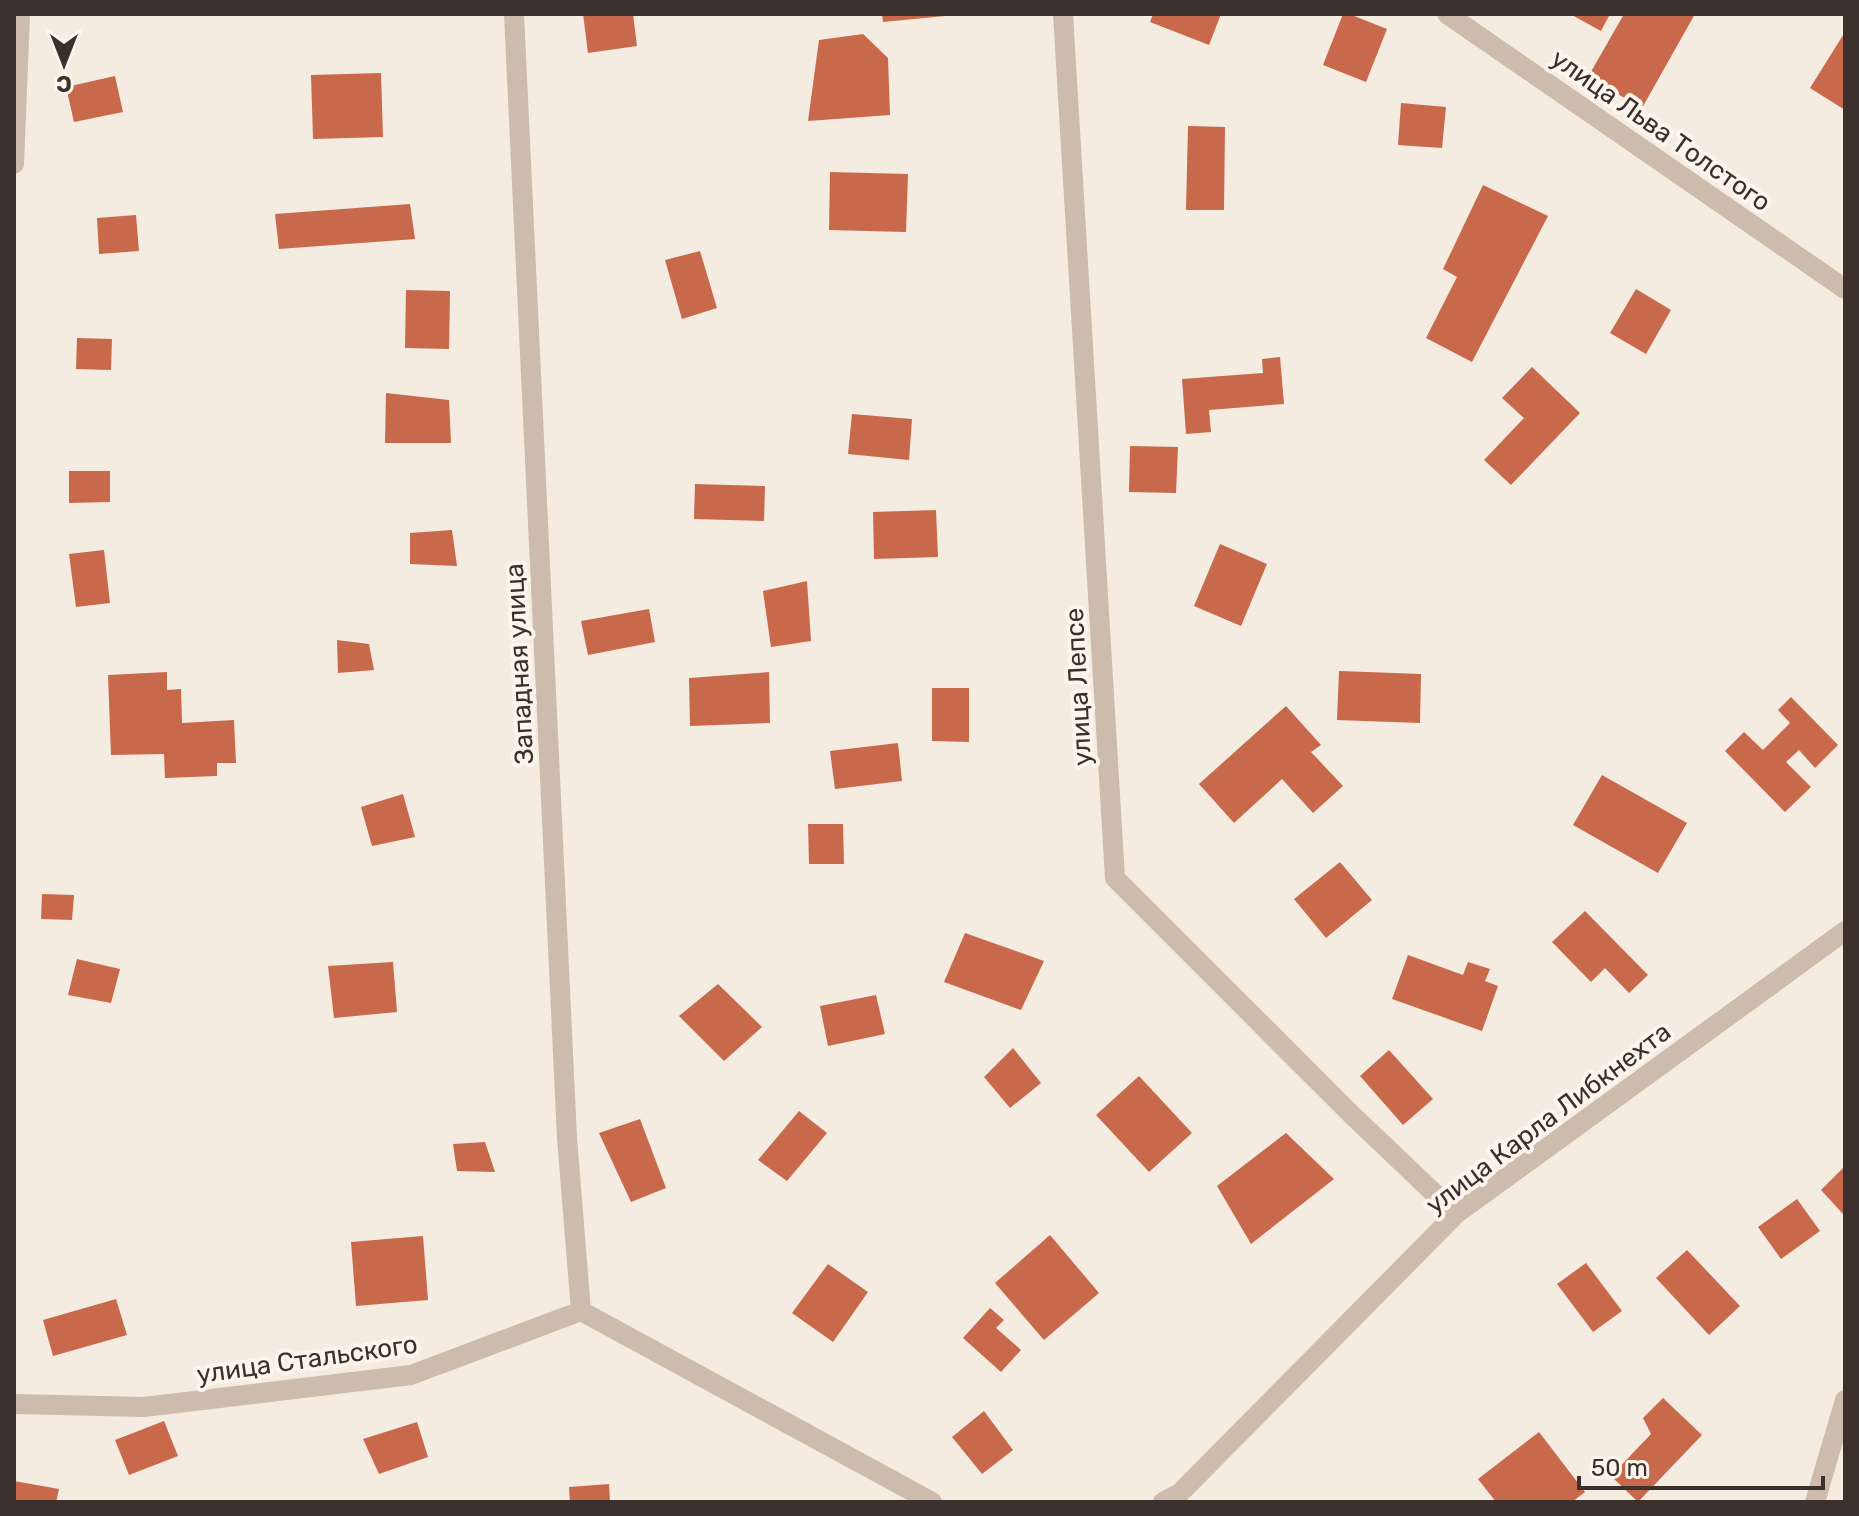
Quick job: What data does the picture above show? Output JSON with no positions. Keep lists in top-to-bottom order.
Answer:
{
  "streets": {
    "street": [
      "улица Льва Толстого",
      "Западная улица",
      "улица Лепсе",
      "улица Карла Либкнехта",
      "улица Стальского"
    ]
  },
  "crossings": [
    ["Западная улица", "улица Стальского"],
    ["улица Лепсе", "улица Карла Либкнехта"]
  ],
  "scale_bar": "50 m",
  "north": "bottom"
}
